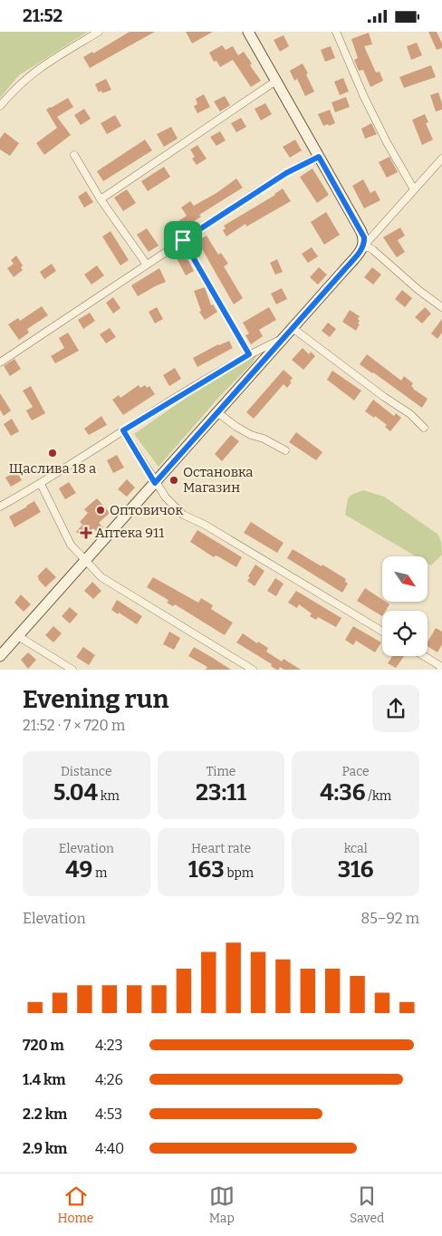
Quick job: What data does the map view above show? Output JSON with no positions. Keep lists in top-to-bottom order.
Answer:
{
  "places": {
    "other": ["Щаслива 18 а", "Остановка Магазин", "Оптовичок"],
    "health": ["Аптека 911"]
  },
  "north": "bottom right",
  "page": {
    "status": "21:52",
    "heading": ["Evening run", "21:52 · 7 × 720 m"],
    "stats": [
      ["Distance", "5.04 km"],
      ["Time", "23:11"],
      ["Pace", "4:36 /km"],
      ["Elevation", "49 m"],
      ["Heart rate", "163 bpm"],
      ["kcal", "316"]
    ],
    "chart": ["Elevation", "85–92 m"],
    "list": [
      {
        "name": "720 m",
        "note": "4:23"
      },
      {
        "name": "1.4 km",
        "note": "4:26"
      },
      {
        "name": "2.2 km",
        "note": "4:53"
      },
      {
        "name": "2.9 km",
        "note": "4:40"
      }
    ],
    "tabs": ["Home", "Map", "Saved"]
  }
}
